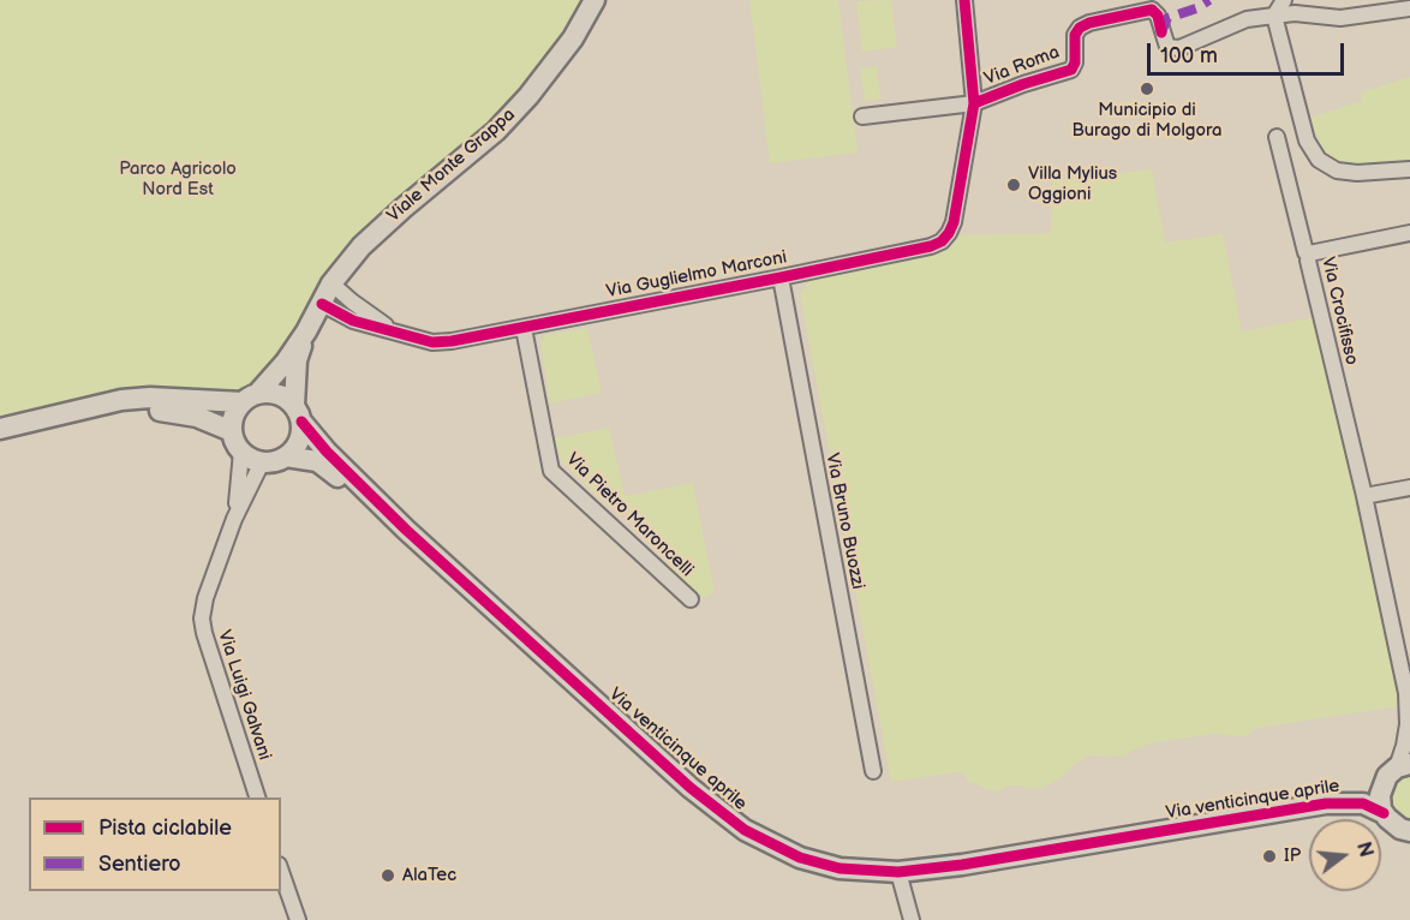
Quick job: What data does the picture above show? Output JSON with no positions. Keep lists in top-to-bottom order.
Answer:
{
  "streets": {
    "street": [
      "Via Roma",
      "Viale Monte Grappa",
      "Via Guglielmo Marconi",
      "Via Crocifisso",
      "Via Pietro Maroncelli",
      "Via Bruno Buozzi",
      "Via Luigi Galvani",
      "Via venticinque aprile"
    ]
  },
  "crossings": [
    ["Via Roma", "Via Guglielmo Marconi"],
    ["Viale Monte Grappa", "Via Guglielmo Marconi"],
    ["Viale Monte Grappa", "Via Luigi Galvani"],
    ["Viale Monte Grappa", "Via venticinque aprile"],
    ["Via Guglielmo Marconi", "Via Pietro Maroncelli"],
    ["Via Guglielmo Marconi", "Via Bruno Buozzi"],
    ["Via Crocifisso", "Via venticinque aprile"],
    ["Via Luigi Galvani", "Via venticinque aprile"]
  ],
  "parks": ["Parco Agricolo Nord Est"],
  "places": [
    "Municipio di Burago di Molgora",
    "Villa Mylius Oggioni",
    "IP",
    "AlaTec"
  ],
  "legend": ["Pista ciclabile", "Sentiero"],
  "scale_bar": "100 m",
  "north": "right"
}
